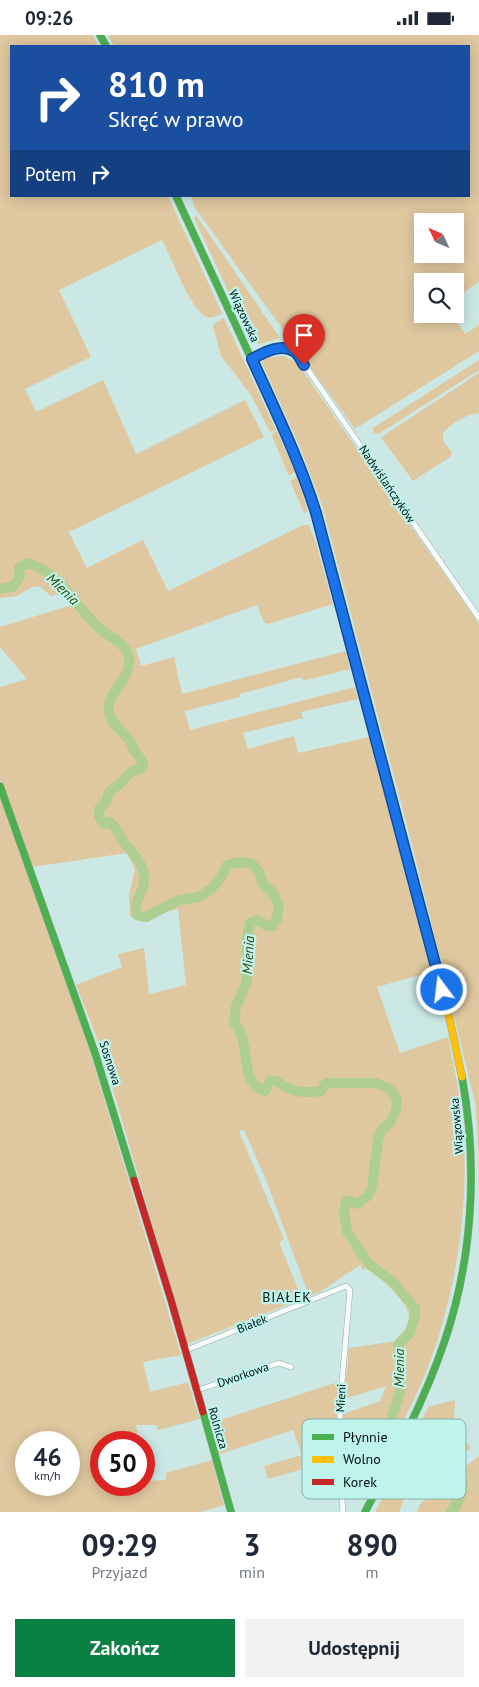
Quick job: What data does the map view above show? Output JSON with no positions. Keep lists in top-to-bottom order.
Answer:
{
  "streets": {
    "main road": ["Wiązowska", "Sosnowa", "Rolnicza"],
    "street": [
      "Nadwiślańczyków",
      "Białek",
      "Dworkowa",
      "Mieni"
    ]
  },
  "crossings": [
    ["Wiązowska", "Nadwiślańczyków"],
    ["Sosnowa", "Białek"],
    ["Sosnowa", "Rolnicza"],
    ["Białek", "Mieni"],
    ["Białek", "Rolnicza"],
    ["Dworkowa", "Rolnicza"]
  ],
  "districts": ["BIAŁEK"],
  "water": ["Mienia"],
  "legend": ["Płynnie", "Wolno", "Korek"],
  "north": "top left",
  "page": {
    "status": "09:26",
    "turn": ["810 m", "Skręć w prawo"],
    "then": "Potem",
    "speed": "46 km/h",
    "limit": "50",
    "eta": [
      "09:29",
      "Przyjazd",
      "3",
      "min",
      "890",
      "m"
    ],
    "buttons": ["Zakończ", "Udostępnij"]
  }
}
